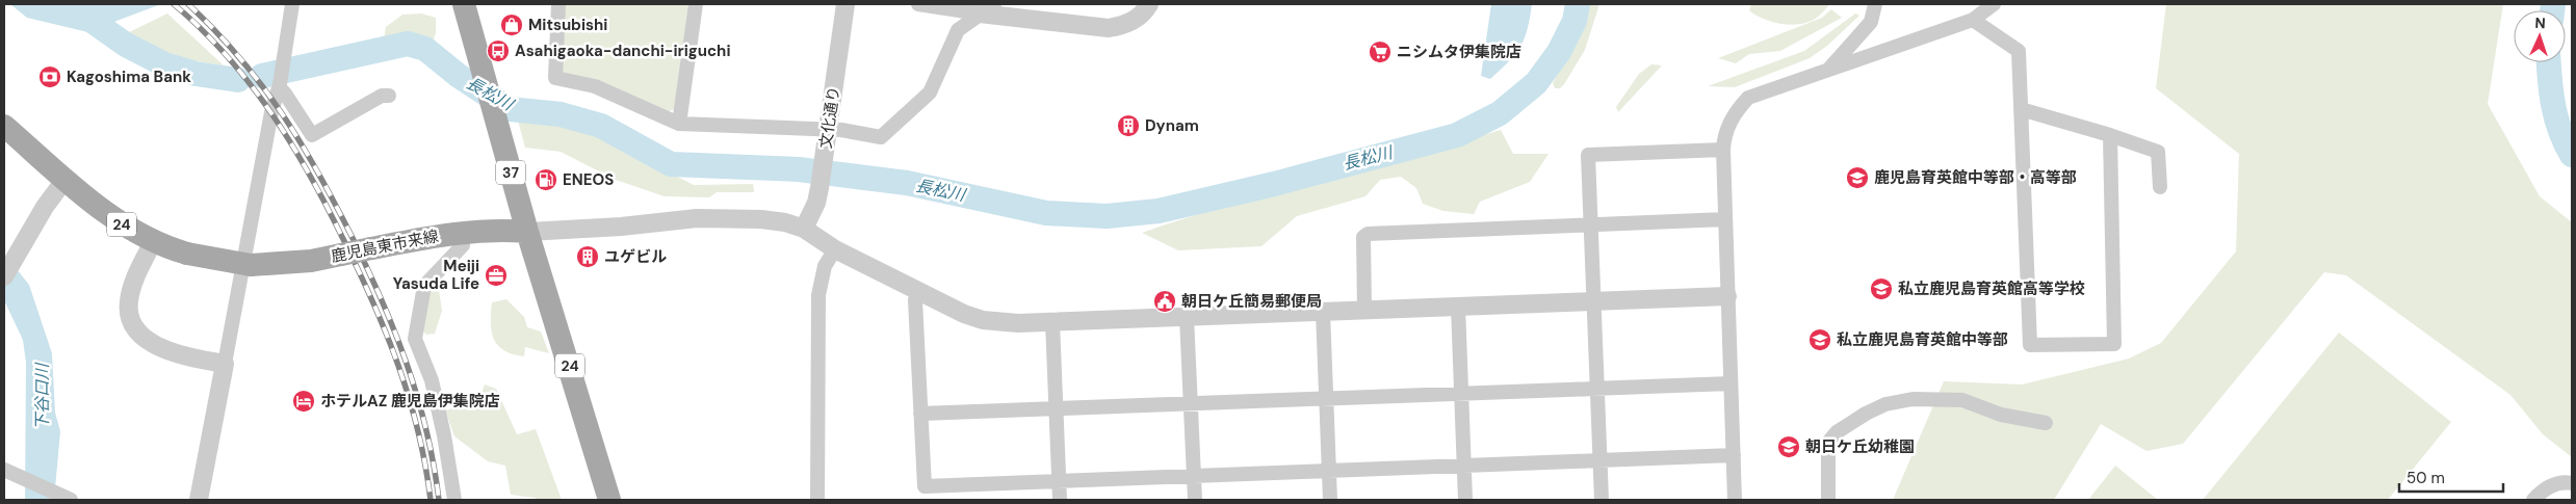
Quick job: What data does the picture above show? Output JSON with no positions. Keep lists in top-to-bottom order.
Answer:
{
  "streets": {
    "main road": ["37", "24", "鹿児島東市来線"],
    "street": ["文化通り"]
  },
  "crossings": [
    ["37", "24"],
    ["37", "鹿児島東市来線"],
    ["24", "鹿児島東市来線"]
  ],
  "water": ["長松川", "下谷口川"],
  "places": {
    "shop": ["Mitsubishi"],
    "bus stop": ["Asahigaoka-danchi-iriguchi"],
    "supermarket": ["ニシムタ伊集院店"],
    "bank": ["Kagoshima Bank"],
    "building": ["Dynam", "ユゲビル"],
    "school or university": [
      "鹿児島育英館中等部・高等部",
      "私立鹿児島育英館高等学校",
      "私立鹿児島育英館中等部",
      "朝日ケ丘幼稚園"
    ],
    "fuel station": ["ENEOS"],
    "office": ["Meiji Yasuda Life"],
    "public building": ["朝日ケ丘簡易郵便局"],
    "hotel": ["ホテルAZ 鹿児島伊集院店"]
  },
  "scale_bar": "50 m",
  "north": "top"
}
